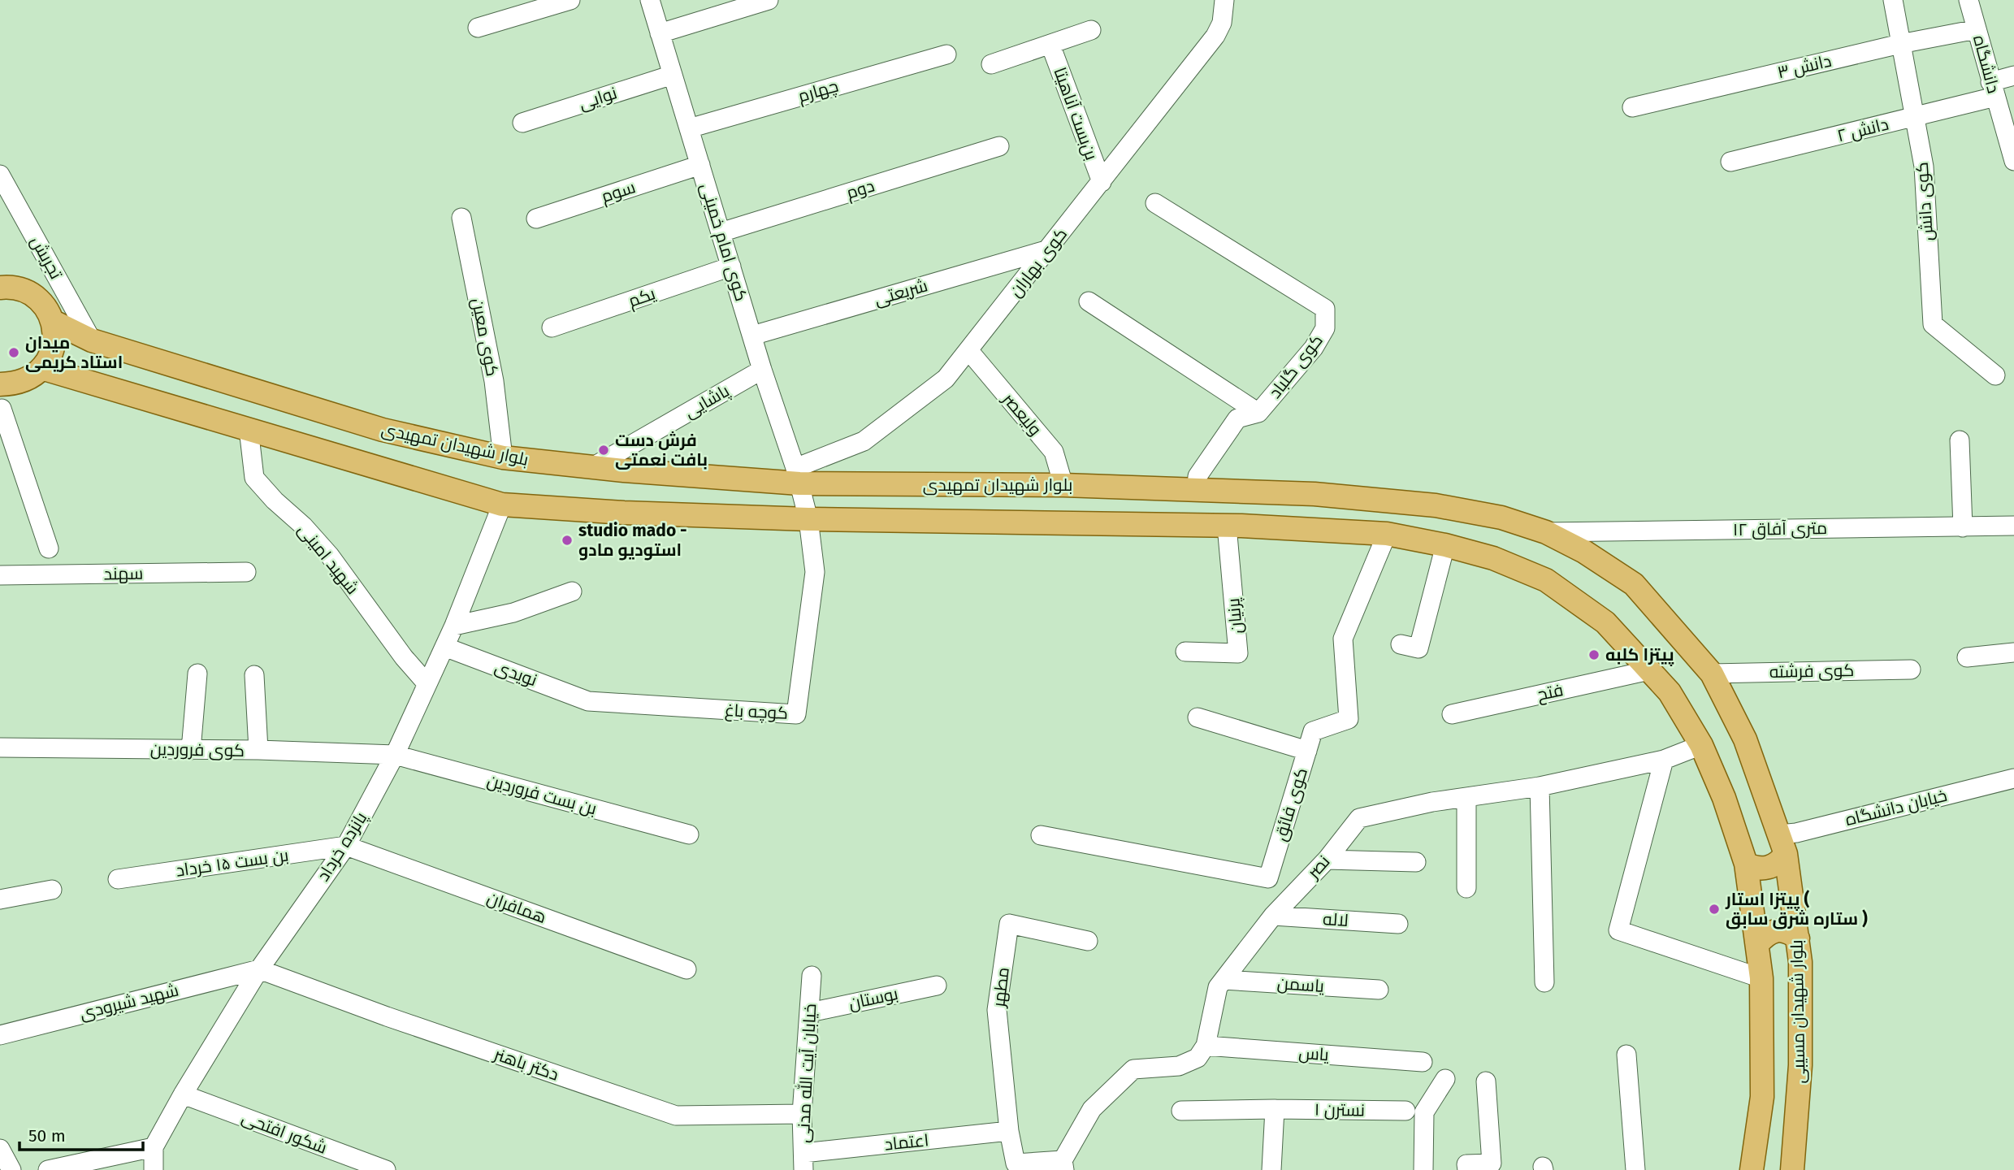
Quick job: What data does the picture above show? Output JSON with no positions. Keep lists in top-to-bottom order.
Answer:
{
  "streets": {
    "main road": ["بلوار شهیدان تمهیدی", "بلوار شهیدان مسیبی"],
    "street": [
      "دانشگاه",
      "دانش ۳",
      "چهارم",
      "نوایی",
      "بن‌بست آناهیتا",
      "دانش ۲",
      "دوم",
      "سوم",
      "کوی دانش",
      "کوی امام خمینی",
      "تجریش",
      "کوی بهاران",
      "شریعتی",
      "یکم",
      "کوی معین",
      "کوی گلباد",
      "پاشایی",
      "ولیعصر",
      "۱۲ متری آفاق",
      "شهید امینی",
      "سهند",
      "پرنیان",
      "کوی فرشته",
      "نویدی",
      "فتح",
      "کوچه باغ",
      "کوی فروردین",
      "بن بست فروردین",
      "کوی فائق",
      "خیابان دانشگاه",
      "پانزده خرداد",
      "بن بست ۱۵ خرداد",
      "نصر",
      "همافران",
      "لاله",
      "یاسمن",
      "مطهر",
      "بوستان",
      "شهید شیرودی",
      "یاس",
      "دکتر باهنر",
      "خیابان آیت الله مدنی",
      "نسترن ۱",
      "شکور افتحی",
      "اعتماد"
    ]
  },
  "crossings": [
    ["دانشگاه", "دانش ۳"],
    ["دانشگاه", "دانش ۲"],
    ["دانش ۳", "کوی دانش"],
    ["چهارم", "کوی امام خمینی"],
    ["نوایی", "کوی امام خمینی"],
    ["بن‌بست آناهیتا", "کوی بهاران"],
    ["دانش ۲", "کوی دانش"],
    ["دوم", "کوی امام خمینی"],
    ["سوم", "کوی امام خمینی"],
    ["کوی امام خمینی", "کوی بهاران"],
    ["کوی امام خمینی", "شریعتی"],
    ["کوی امام خمینی", "یکم"],
    ["کوی امام خمینی", "پاشایی"],
    ["کوی امام خمینی", "بلوار شهیدان تمهیدی"],
    ["کوی امام خمینی", "کوچه باغ"],
    ["تجریش", "بلوار شهیدان تمهیدی"],
    ["کوی بهاران", "شریعتی"],
    ["کوی بهاران", "ولیعصر"],
    ["کوی بهاران", "بلوار شهیدان تمهیدی"],
    ["کوی معین", "بلوار شهیدان تمهیدی"],
    ["کوی گلباد", "بلوار شهیدان تمهیدی"],
    ["پاشایی", "بلوار شهیدان تمهیدی"],
    ["ولیعصر", "بلوار شهیدان تمهیدی"],
    ["بلوار شهیدان تمهیدی", "۱۲ متری آفاق"],
    ["بلوار شهیدان تمهیدی", "کوی فرشته"],
    ["بلوار شهیدان تمهیدی", "خیابان دانشگاه"],
    ["بلوار شهیدان تمهیدی", "بلوار شهیدان مسیبی"],
    ["شهید امینی", "پانزده خرداد"],
    ["نویدی", "کوچه باغ"],
    ["نویدی", "پانزده خرداد"],
    ["کوی فروردین", "بن بست فروردین"],
    ["کوی فروردین", "پانزده خرداد"],
    ["بن بست فروردین", "پانزده خرداد"],
    ["خیابان دانشگاه", "بلوار شهیدان مسیبی"],
    ["پانزده خرداد", "بن بست ۱۵ خرداد"],
    ["پانزده خرداد", "همافران"],
    ["پانزده خرداد", "شهید شیرودی"],
    ["پانزده خرداد", "دکتر باهنر"],
    ["پانزده خرداد", "شکور افتحی"],
    ["بن بست ۱۵ خرداد", "همافران"],
    ["نصر", "لاله"],
    ["نصر", "یاسمن"],
    ["نصر", "یاس"],
    ["مطهر", "اعتماد"],
    ["بوستان", "خیابان آیت الله مدنی"],
    ["شهید شیرودی", "دکتر باهنر"],
    ["دکتر باهنر", "خیابان آیت الله مدنی"],
    ["خیابان آیت الله مدنی", "اعتماد"]
  ],
  "places": [
    "میدان استاد کریمی",
    "فرش دست بافت نعمتی",
    "studio mado - استودیو مادو",
    "پیتزا کلبه",
    "پیتزا استار ( ستاره شرق سابق )"
  ],
  "scale_bar": "50 m"
}
